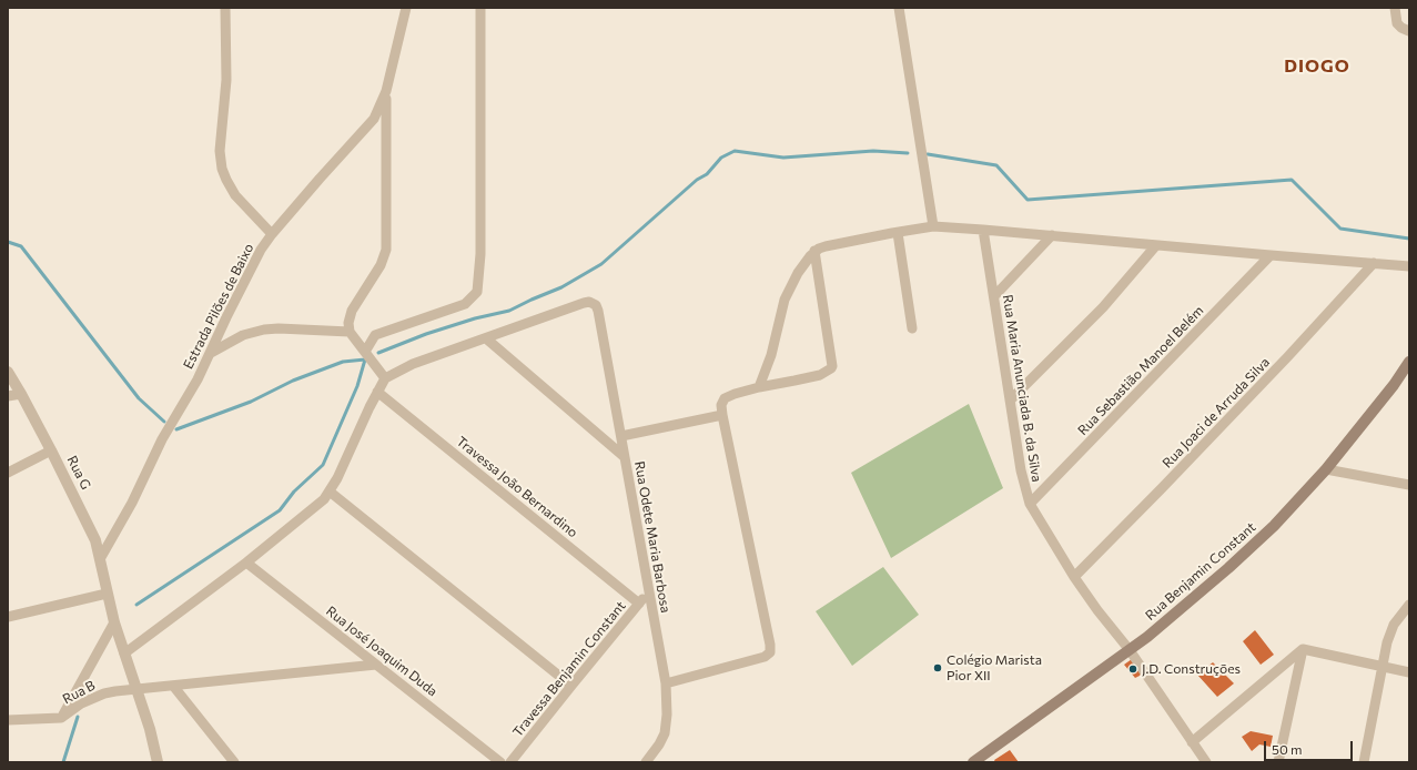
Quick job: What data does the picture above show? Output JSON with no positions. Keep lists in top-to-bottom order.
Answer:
{
  "streets": {
    "main road": ["Rua Benjamin Constant"],
    "street": [
      "Estrada Pilões de Baixo",
      "Rua Sebastião Manoel Belém",
      "Rua Maria Anunciada B. da Silva",
      "Rua Joaci de Arruda Silva",
      "Rua G",
      "Travessa João Bernardino",
      "Rua Odete Maria Barbosa",
      "Rua José Joaquim Duda",
      "Travessa Benjamin Constant",
      "Rua B"
    ]
  },
  "crossings": [
    ["Estrada Pilões de Baixo", "Rua G"],
    ["Rua Sebastião Manoel Belém", "Rua Maria Anunciada B. da Silva"],
    ["Rua Maria Anunciada B. da Silva", "Rua Joaci de Arruda Silva"],
    ["Rua Maria Anunciada B. da Silva", "Rua Benjamin Constant"],
    ["Rua G", "Rua B"],
    ["Travessa João Bernardino", "Travessa Benjamin Constant"],
    ["Rua Odete Maria Barbosa", "Travessa Benjamin Constant"],
    ["Rua José Joaquim Duda", "Rua B"]
  ],
  "districts": ["DIOGO"],
  "places": ["Colégio Marista Pior XII", "J.D. Construções"],
  "scale_bar": "50 m"
}
